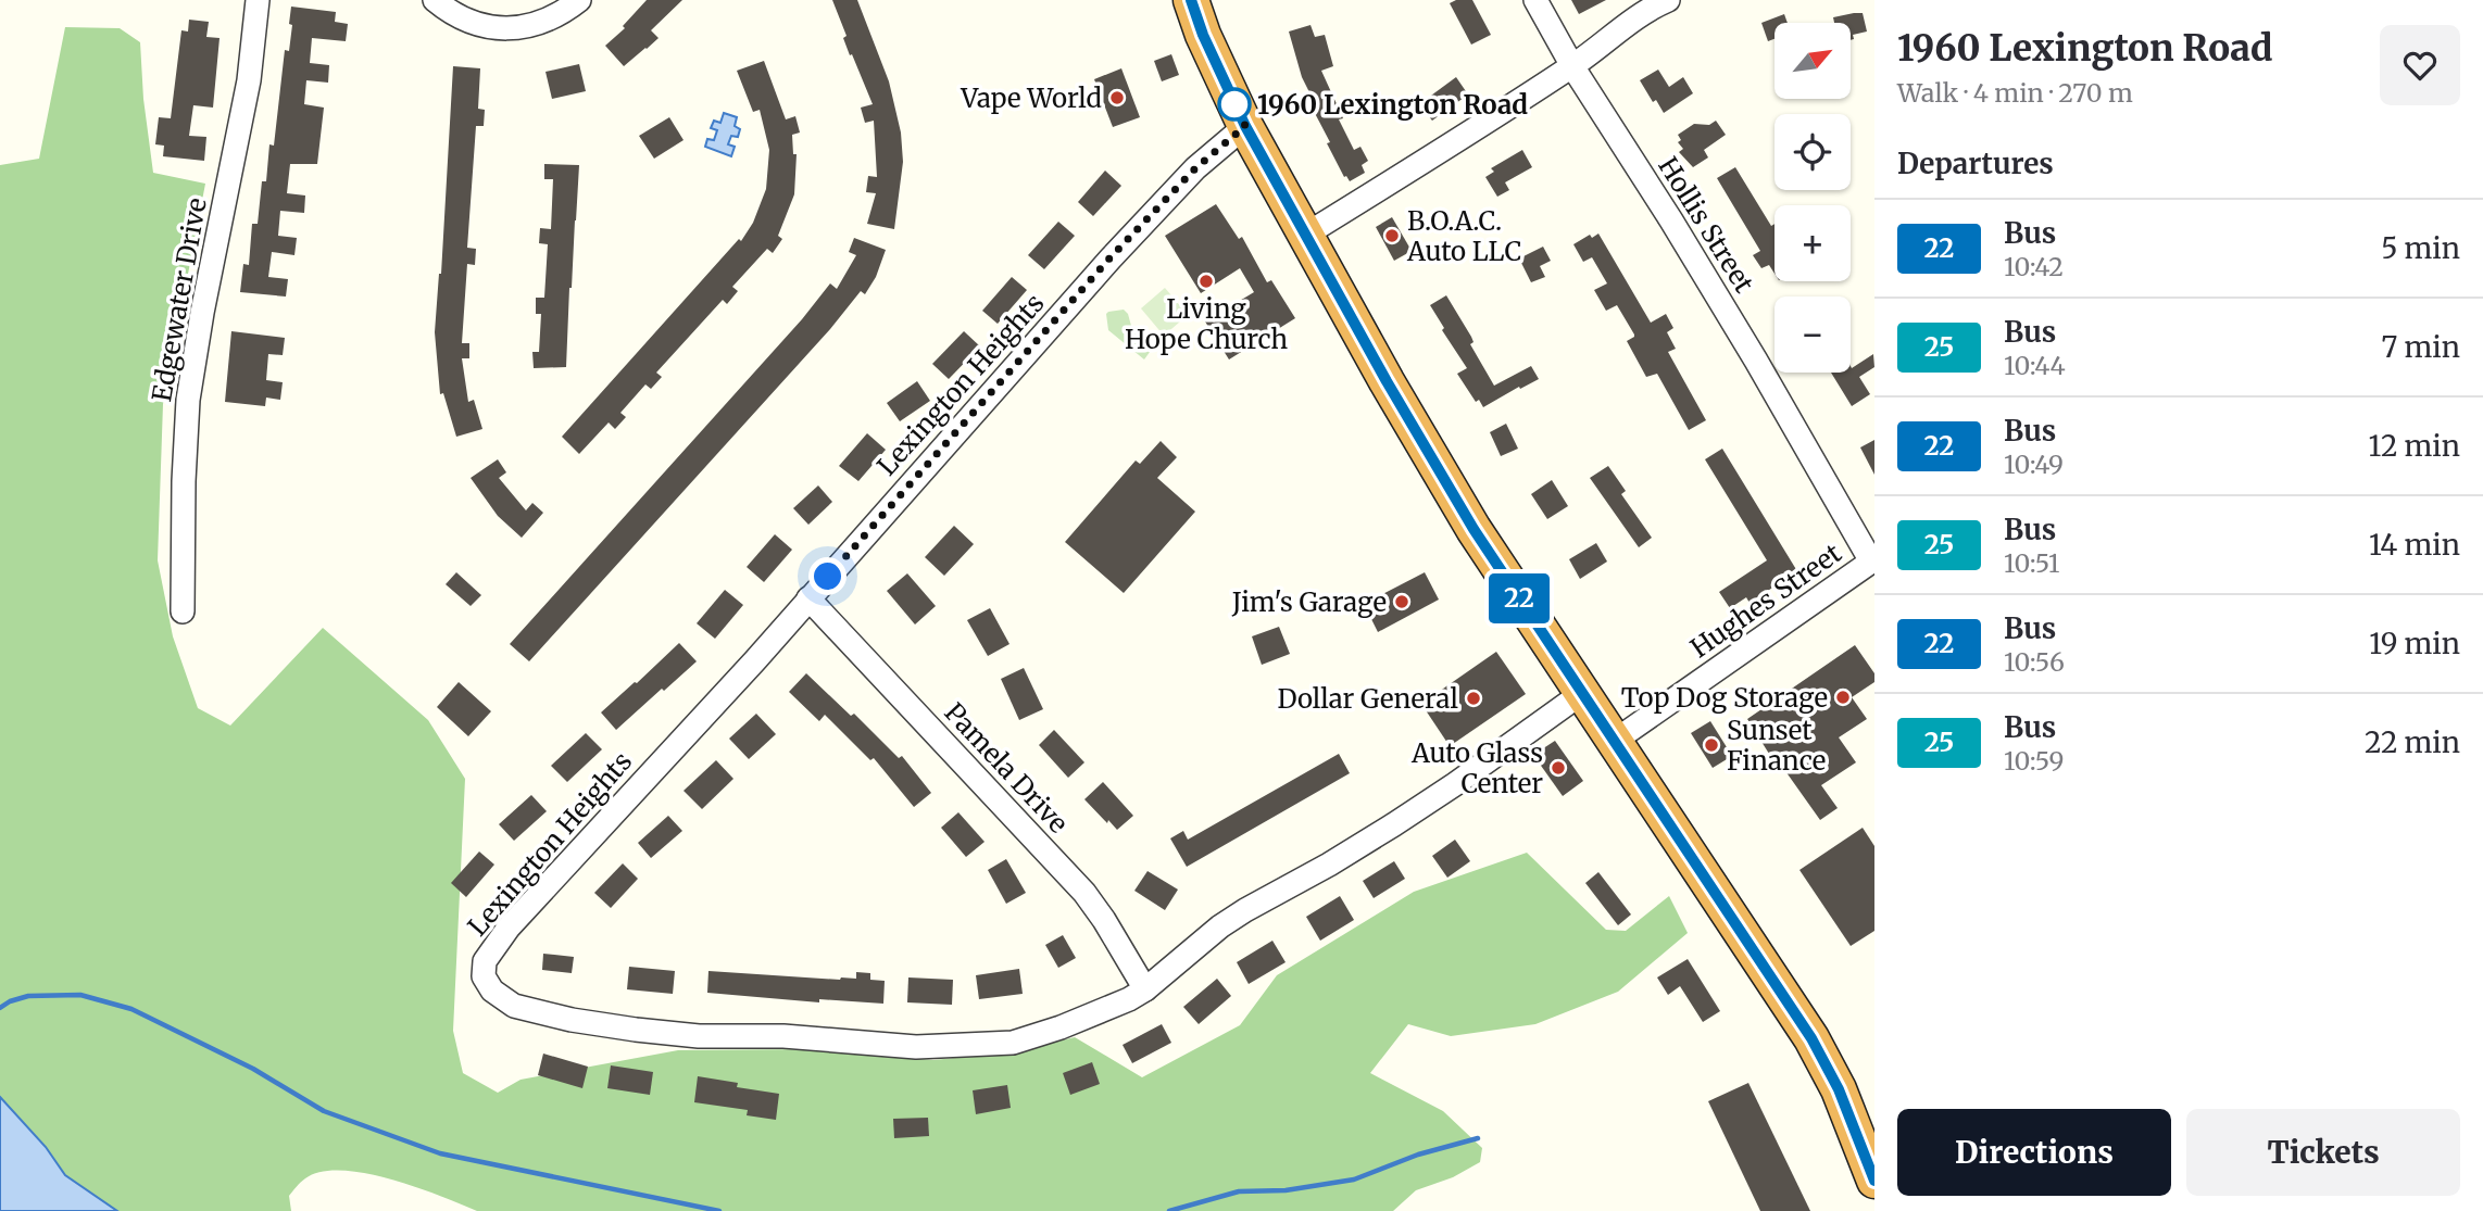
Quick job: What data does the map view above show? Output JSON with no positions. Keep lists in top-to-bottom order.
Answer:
{
  "streets": {
    "street": [
      "Hollis Street",
      "Edgewater Drive",
      "Lexington Heights",
      "Hughes Street",
      "Pamela Drive"
    ]
  },
  "crossings": [
    ["Hollis Street", "Hughes Street"],
    ["Lexington Heights", "Pamela Drive"]
  ],
  "places": [
    "Vape World",
    "1960 Lexington Road",
    "B.O.A.C. Auto LLC",
    "Living Hope Church",
    "Jim's Garage",
    "Top Dog Storage",
    "Dollar General",
    "Sunset Finance",
    "Auto Glass Center"
  ],
  "lines": ["bus line 22"],
  "north": "top right",
  "page": {
    "on_map": "22",
    "heading": [
      ["1960 Lexington Road", "Walk · 4 min · 270 m"],
      "Departures"
    ],
    "map_buttons": ["+", "−"],
    "list": [
      {
        "mark": "22",
        "name": "Bus",
        "note": "10:42",
        "value": "5 min"
      },
      {
        "mark": "25",
        "name": "Bus",
        "note": "10:44",
        "value": "7 min"
      },
      {
        "mark": "22",
        "name": "Bus",
        "note": "10:49",
        "value": "12 min"
      },
      {
        "mark": "25",
        "name": "Bus",
        "note": "10:51",
        "value": "14 min"
      },
      {
        "mark": "22",
        "name": "Bus",
        "note": "10:56",
        "value": "19 min"
      },
      {
        "mark": "25",
        "name": "Bus",
        "note": "10:59",
        "value": "22 min"
      }
    ],
    "buttons": ["Directions", "Tickets"]
  }
}
